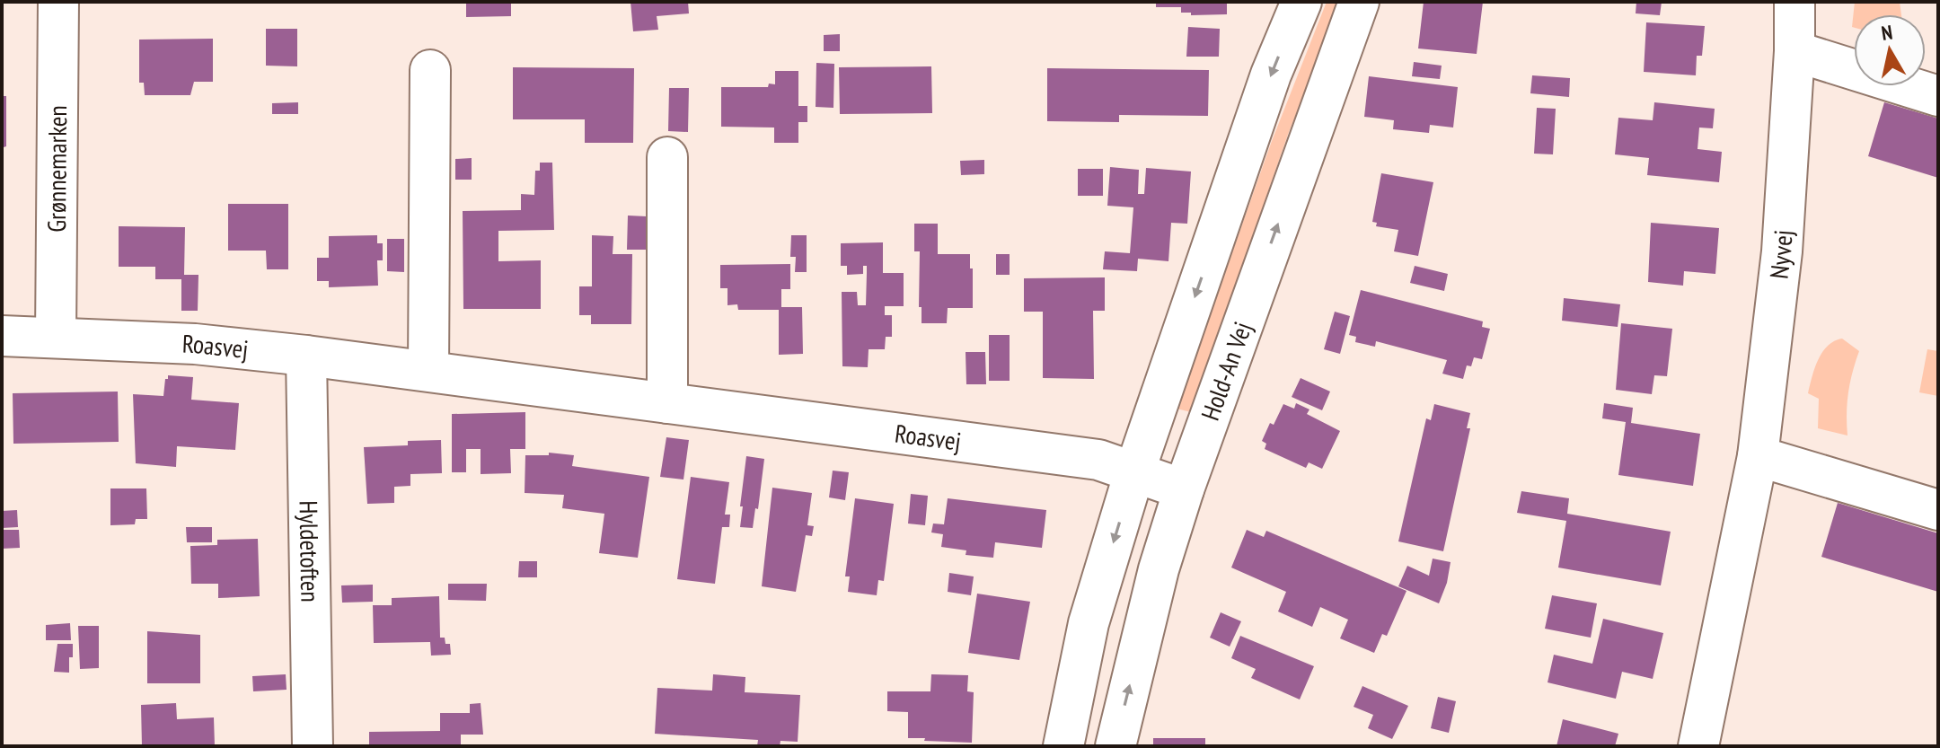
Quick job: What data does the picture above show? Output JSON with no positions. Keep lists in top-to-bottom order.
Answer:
{
  "streets": {
    "street": [
      "Grønnemarken",
      "Nyvej",
      "Roasvej",
      "Hold-An Vej",
      "Hyldetoften"
    ]
  },
  "crossings": [
    ["Grønnemarken", "Roasvej"],
    ["Roasvej", "Hold-An Vej"],
    ["Roasvej", "Hyldetoften"]
  ],
  "north": "top"
}
